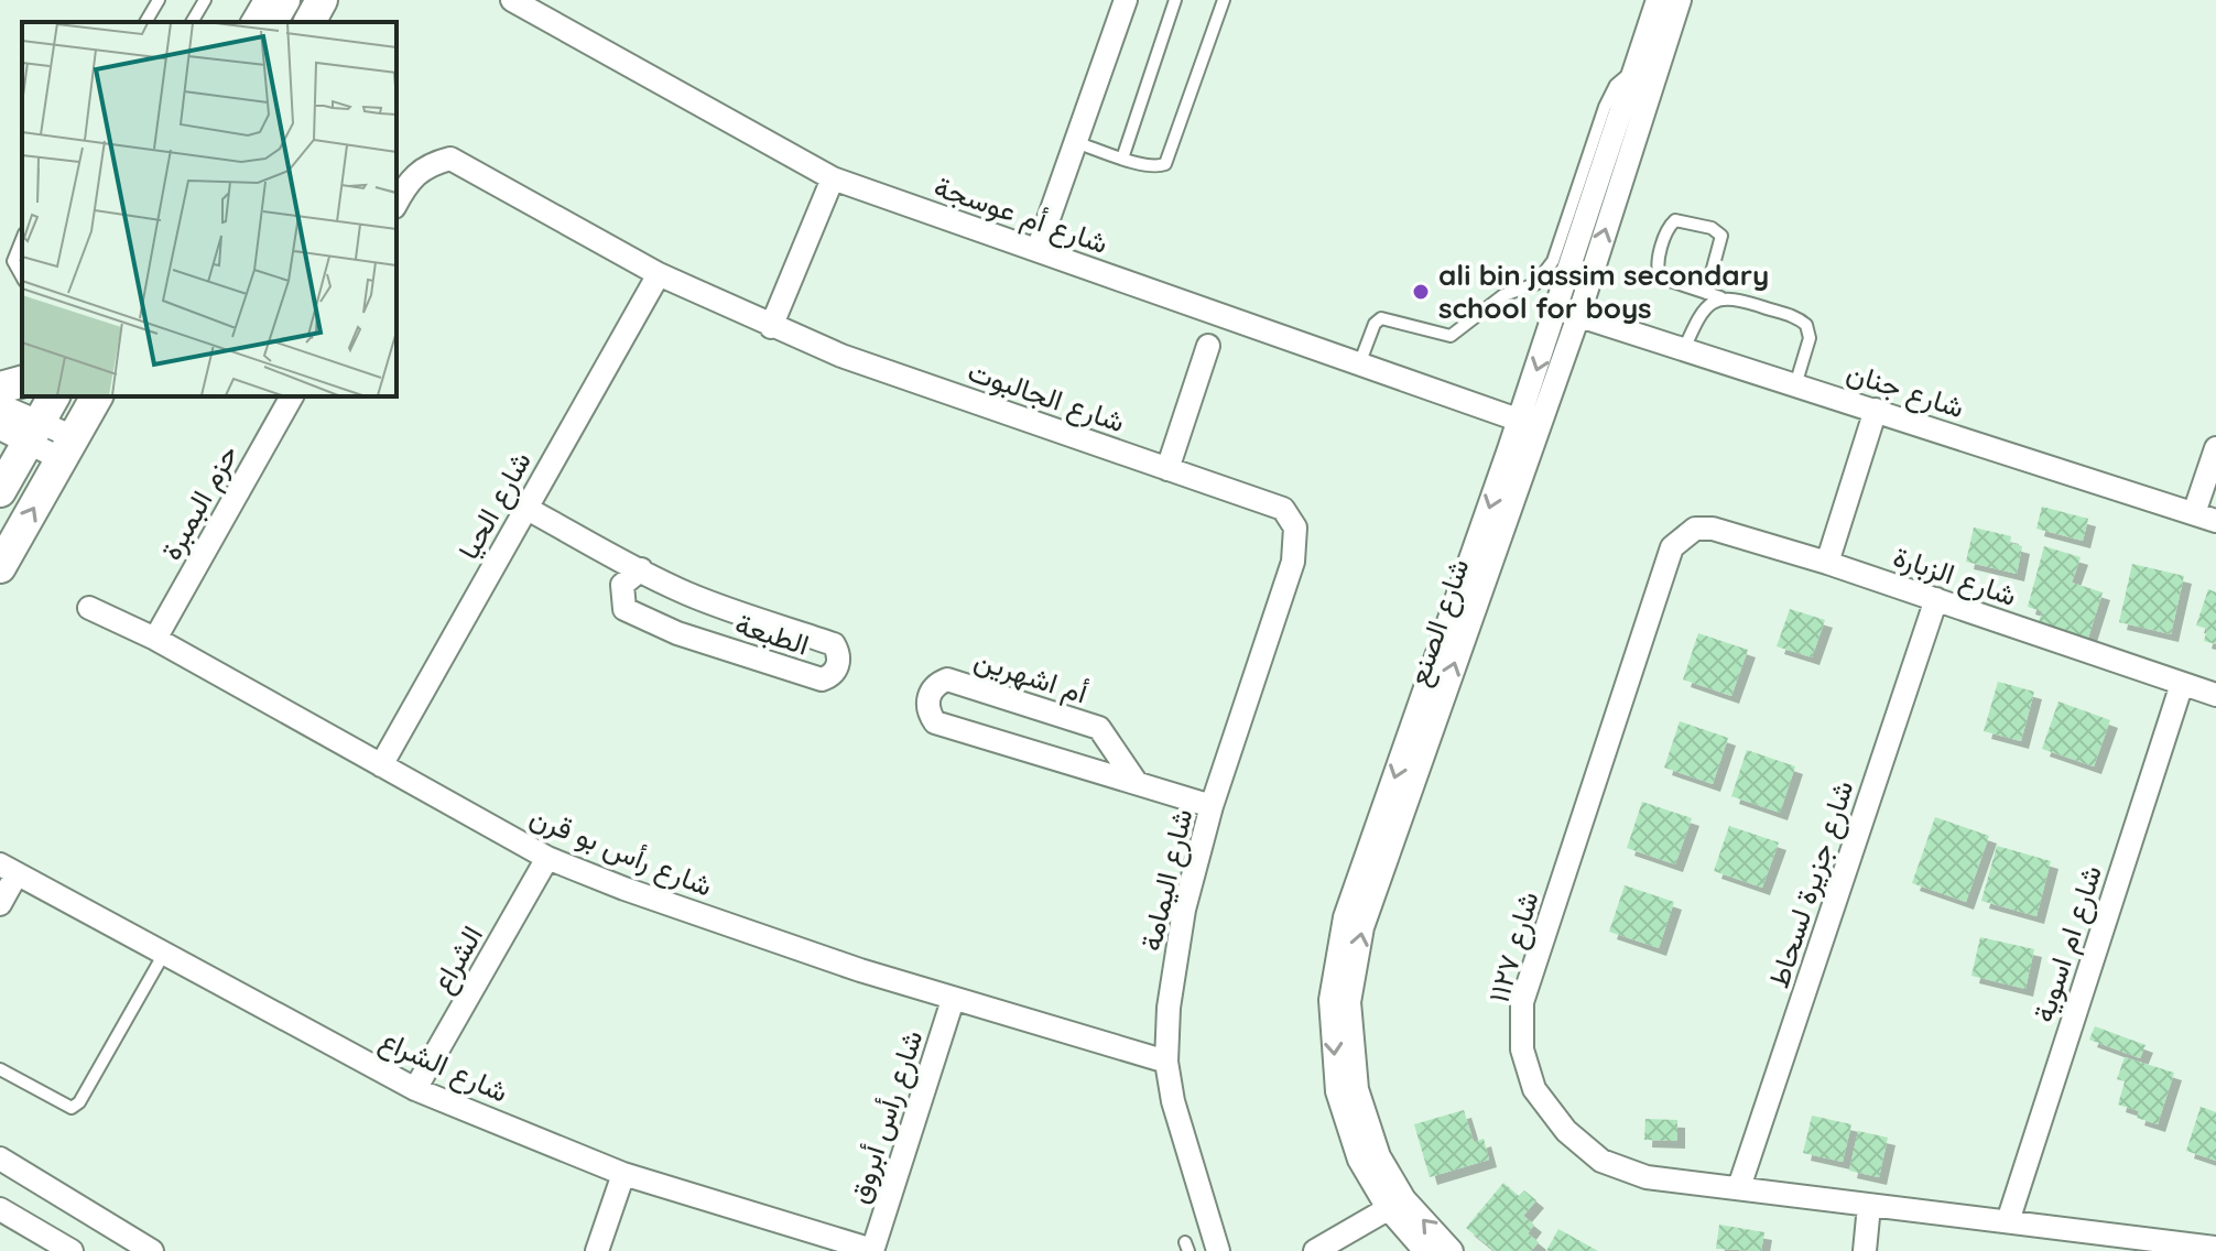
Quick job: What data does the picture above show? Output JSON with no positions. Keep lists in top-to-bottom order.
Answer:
{
  "streets": {
    "street": [
      "شارع أم عوسجة",
      "شارع جنان",
      "شارع الجالبوت",
      "حزم البمبرة",
      "شارع الحيا",
      "شارع الزبارة",
      "شارع الصنع",
      "الطبعة",
      "أم اشهرين",
      "شارع رأس بو قرن",
      "شارع اليمامة",
      "شارع جزيرة لسحاط",
      "شارع ام اسوية",
      "شارع ١١٢٧",
      "الشراع",
      "شارع الشراع",
      "شارع رأس أبروق"
    ]
  },
  "crossings": [
    ["شارع أم عوسجة", "شارع الصنع"],
    ["شارع جنان", "شارع الصنع"],
    ["شارع الجالبوت", "شارع الحيا"],
    ["شارع الجالبوت", "شارع اليمامة"],
    ["حزم البمبرة", "شارع رأس بو قرن"],
    ["شارع الحيا", "الطبعة"],
    ["شارع الحيا", "شارع رأس بو قرن"],
    ["شارع الزبارة", "شارع جزيرة لسحاط"],
    ["شارع الزبارة", "شارع ام اسوية"],
    ["شارع الزبارة", "شارع ١١٢٧"],
    ["أم اشهرين", "شارع اليمامة"],
    ["شارع رأس بو قرن", "شارع اليمامة"],
    ["شارع رأس بو قرن", "الشراع"],
    ["شارع رأس بو قرن", "شارع رأس أبروق"],
    ["شارع جزيرة لسحاط", "شارع ١١٢٧"],
    ["شارع ام اسوية", "شارع ١١٢٧"],
    ["الشراع", "شارع الشراع"],
    ["شارع الشراع", "شارع رأس أبروق"]
  ],
  "places": ["ali bin jassim secondary school for boys"]
}
